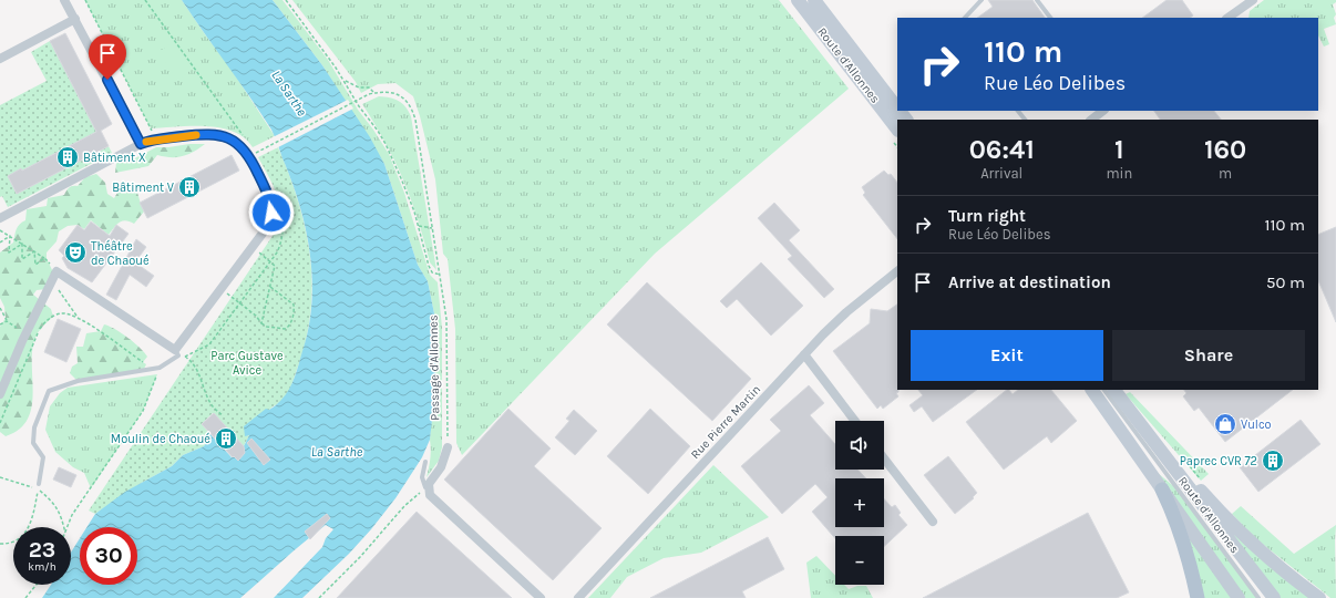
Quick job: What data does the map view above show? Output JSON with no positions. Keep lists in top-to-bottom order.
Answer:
{
  "streets": {
    "main road": ["Route d'Allonnes"],
    "street": ["Rue Pierre Martin"],
    "path": ["Passage d'Allonnes"]
  },
  "water": ["La Sarthe"],
  "parks": ["Parc Gustave Avice"],
  "places": {
    "building": [
      "Bâtiment X",
      "Bâtiment V",
      "Moulin de Chaoué",
      "Paprec CVR 72"
    ],
    "theatre": ["Théâtre de Chaoué"],
    "shop": ["Vulco"]
  },
  "page": {
    "turn": ["110 m", "Rue Léo Delibes"],
    "eta": [
      "06:41",
      "Arrival",
      "1",
      "min",
      "160",
      "m"
    ],
    "list": [
      {
        "name": "Turn right",
        "note": "Rue Léo Delibes",
        "value": "110 m"
      },
      {
        "name": "Arrive at destination",
        "value": "50 m"
      }
    ],
    "buttons": ["Exit", "Share"],
    "map_buttons": ["+", "−"],
    "speed": "23 km/h",
    "limit": "30"
  }
}
